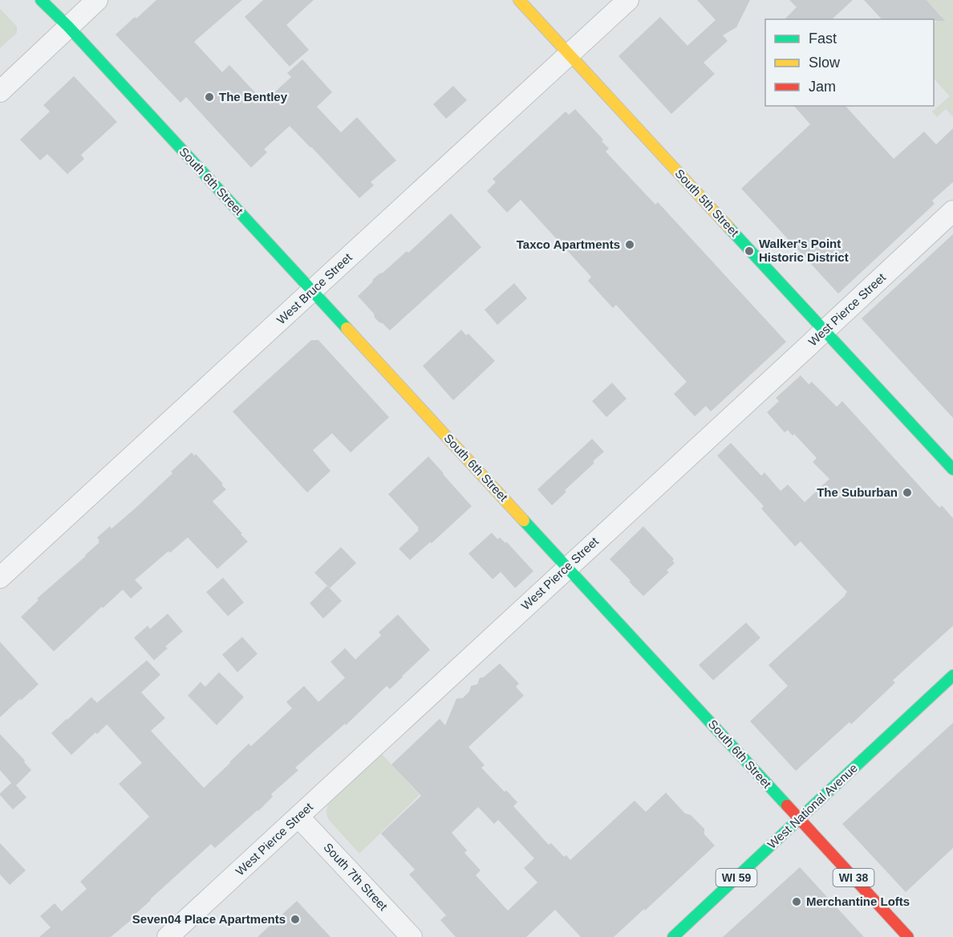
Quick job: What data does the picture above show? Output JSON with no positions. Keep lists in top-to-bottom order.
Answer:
{
  "streets": {
    "main road": [
      "South 6th Street",
      "South 5th Street",
      "West National Avenue",
      "WI 59",
      "WI 38"
    ],
    "street": ["West Bruce Street", "West Pierce Street", "South 7th Street"]
  },
  "crossings": [
    ["South 6th Street", "West Bruce Street"],
    ["South 6th Street", "West Pierce Street"],
    ["South 6th Street", "West National Avenue"],
    ["South 5th Street", "West Bruce Street"],
    ["South 5th Street", "West Pierce Street"],
    ["West Pierce Street", "South 7th Street"]
  ],
  "places": [
    "The Bentley",
    "Taxco Apartments",
    "Walker's Point Historic District",
    "The Suburban",
    "Merchantine Lofts",
    "Seven04 Place Apartments"
  ],
  "legend": ["Fast", "Slow", "Jam"]
}
